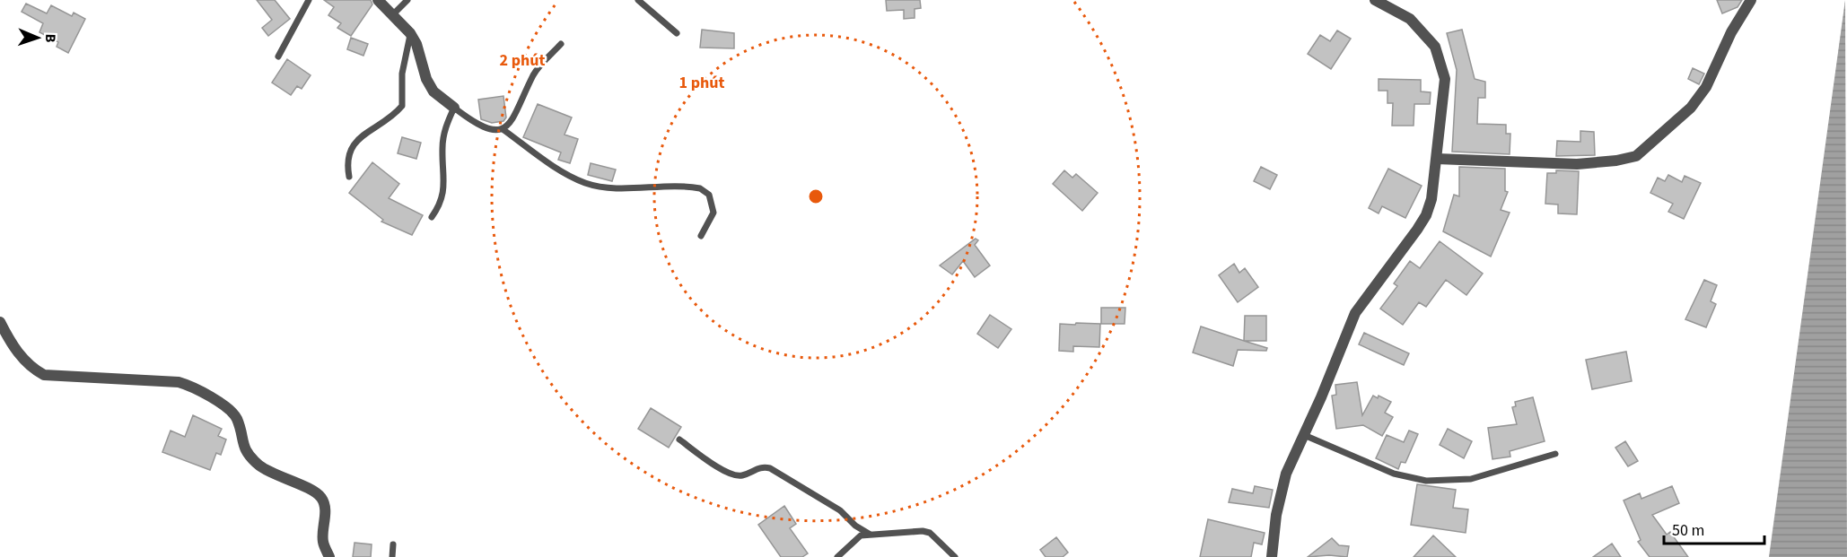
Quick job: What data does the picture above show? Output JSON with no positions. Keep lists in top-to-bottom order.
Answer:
{
  "scale_bar": "50 m",
  "north": "right",
  "rings": ["2 phút", "1 phút"]
}
